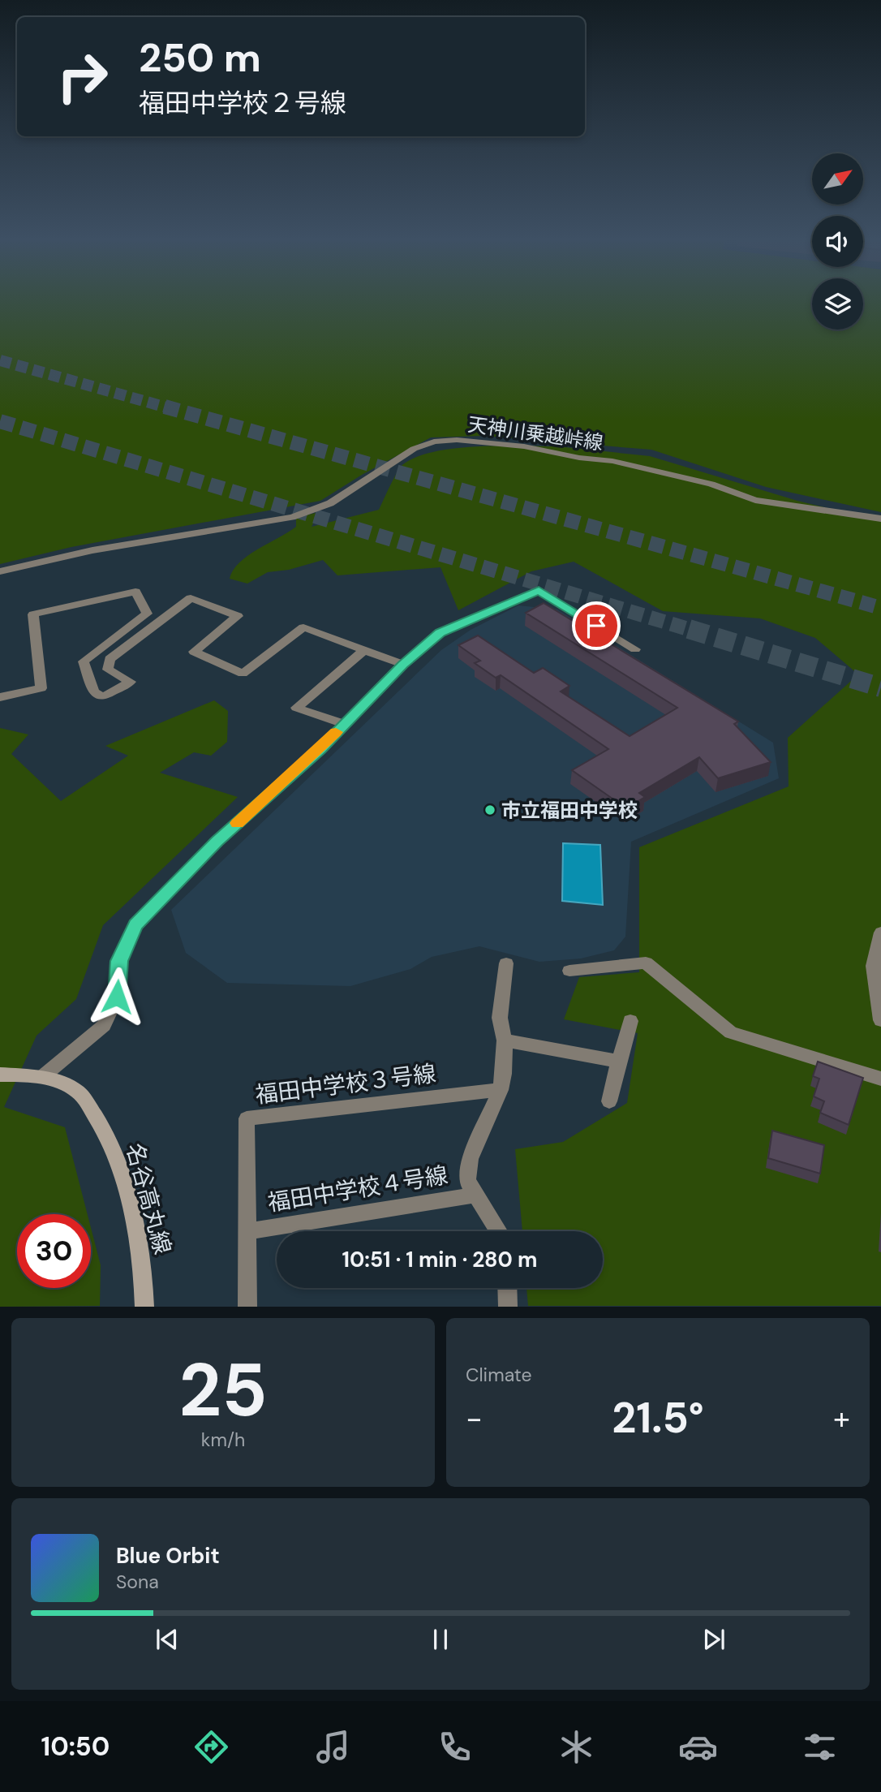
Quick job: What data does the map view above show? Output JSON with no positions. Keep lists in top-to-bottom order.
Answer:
{
  "streets": {
    "street": [
      "天神川乗越峠線",
      "福田中学校３号線",
      "福田中学校４号線",
      "名谷高丸線"
    ]
  },
  "crossings": [
    ["福田中学校３号線", "福田中学校４号線"]
  ],
  "places": ["市立福田中学校"],
  "north": "top right",
  "page": {
    "turn": ["250 m", "福田中学校２号線"],
    "limit": "30",
    "trip": "10:51 · 1 min · 280 m",
    "tile": [
      ["25", "km/h"],
      "Climate"
    ],
    "heat": ["−", "21.5°", "+"],
    "song": ["Blue Orbit", "Sona"],
    "tabs": "10:50"
  }
}
